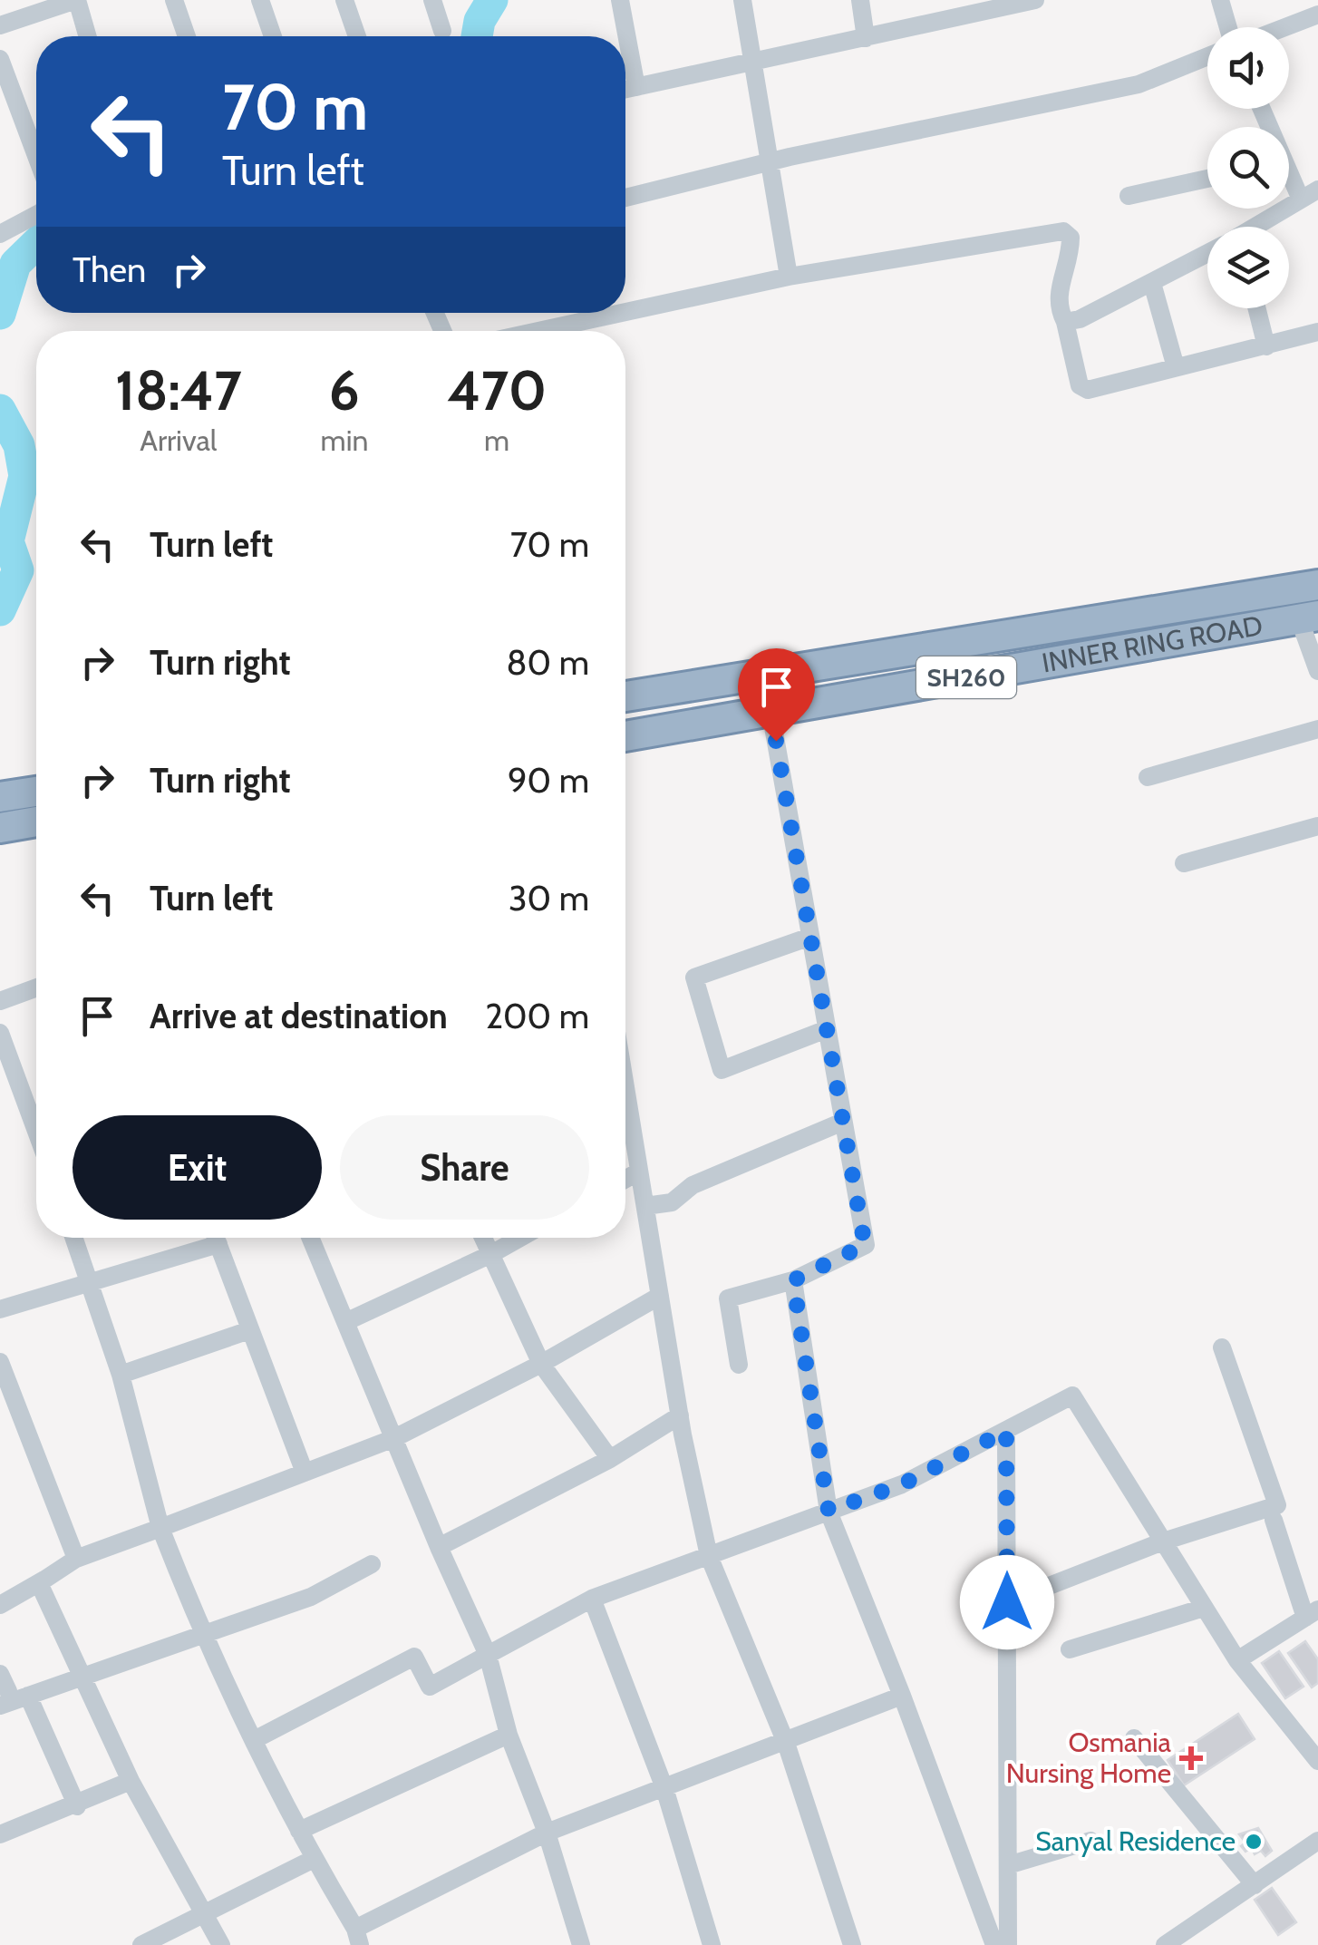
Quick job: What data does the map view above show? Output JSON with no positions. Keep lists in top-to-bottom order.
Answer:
{
  "streets": {
    "highway": ["INNER RING ROAD", "SH260"]
  },
  "places": {
    "health": ["Osmania Nursing Home"],
    "other": ["Sanyal Residence"]
  },
  "page": {
    "turn": ["70 m", "Turn left"],
    "then": "Then",
    "eta": [
      "18:47",
      "Arrival",
      "6",
      "min",
      "470",
      "m"
    ],
    "list": [
      {
        "name": "Turn left",
        "value": "70 m"
      },
      {
        "name": "Turn right",
        "value": "80 m"
      },
      {
        "name": "Turn right",
        "value": "90 m"
      },
      {
        "name": "Turn left",
        "value": "30 m"
      },
      {
        "name": "Arrive at destination",
        "value": "200 m"
      }
    ],
    "buttons": ["Exit", "Share"]
  }
}
